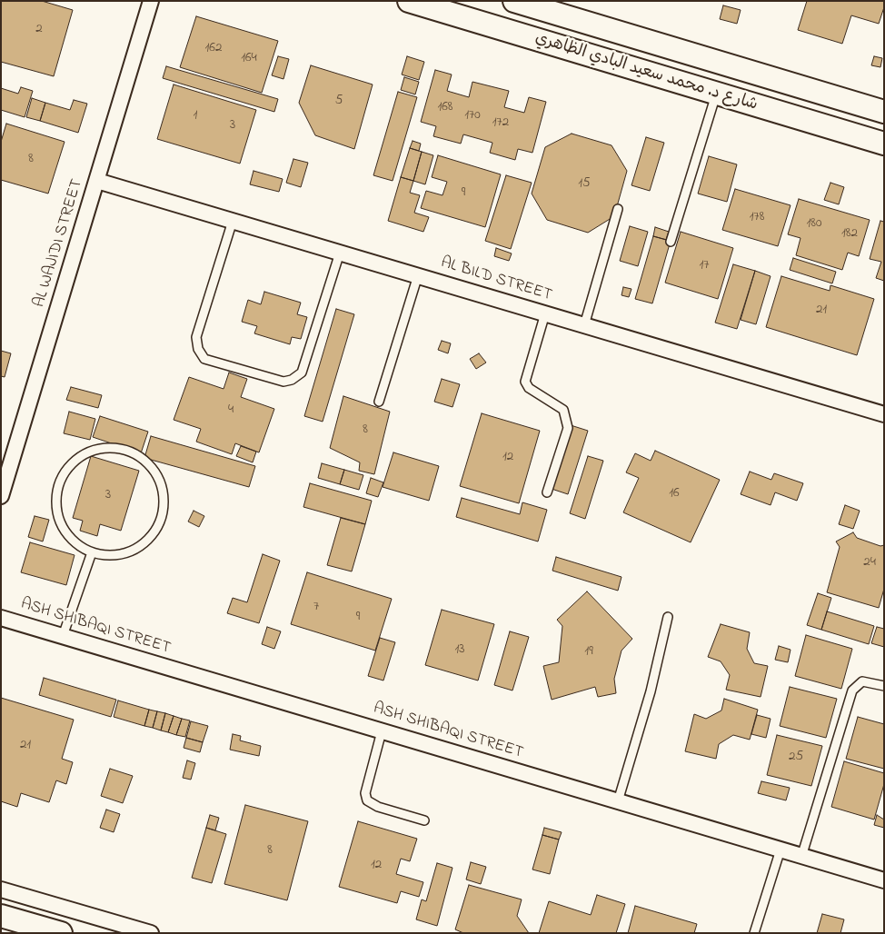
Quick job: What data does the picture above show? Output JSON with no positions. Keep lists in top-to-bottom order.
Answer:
{
  "streets": {
    "street": [
      "شارع د. محمد سعيد البادي الظاهري",
      "AL WAJIDI STREET",
      "AL BILD STREET",
      "ASH SHIBAQI STREET"
    ]
  },
  "crossings": [
    ["AL WAJIDI STREET", "AL BILD STREET"]
  ],
  "house_numbers": [
    "2",
    "162",
    "164",
    "5",
    "168",
    "1",
    "170",
    "172",
    "3",
    "8",
    "15",
    "9",
    "178",
    "180",
    "182",
    "17",
    "21",
    "4",
    "8",
    "12",
    "16",
    "3",
    "24",
    "7",
    "9",
    "13",
    "19",
    "21",
    "25",
    "8",
    "12"
  ]
}
